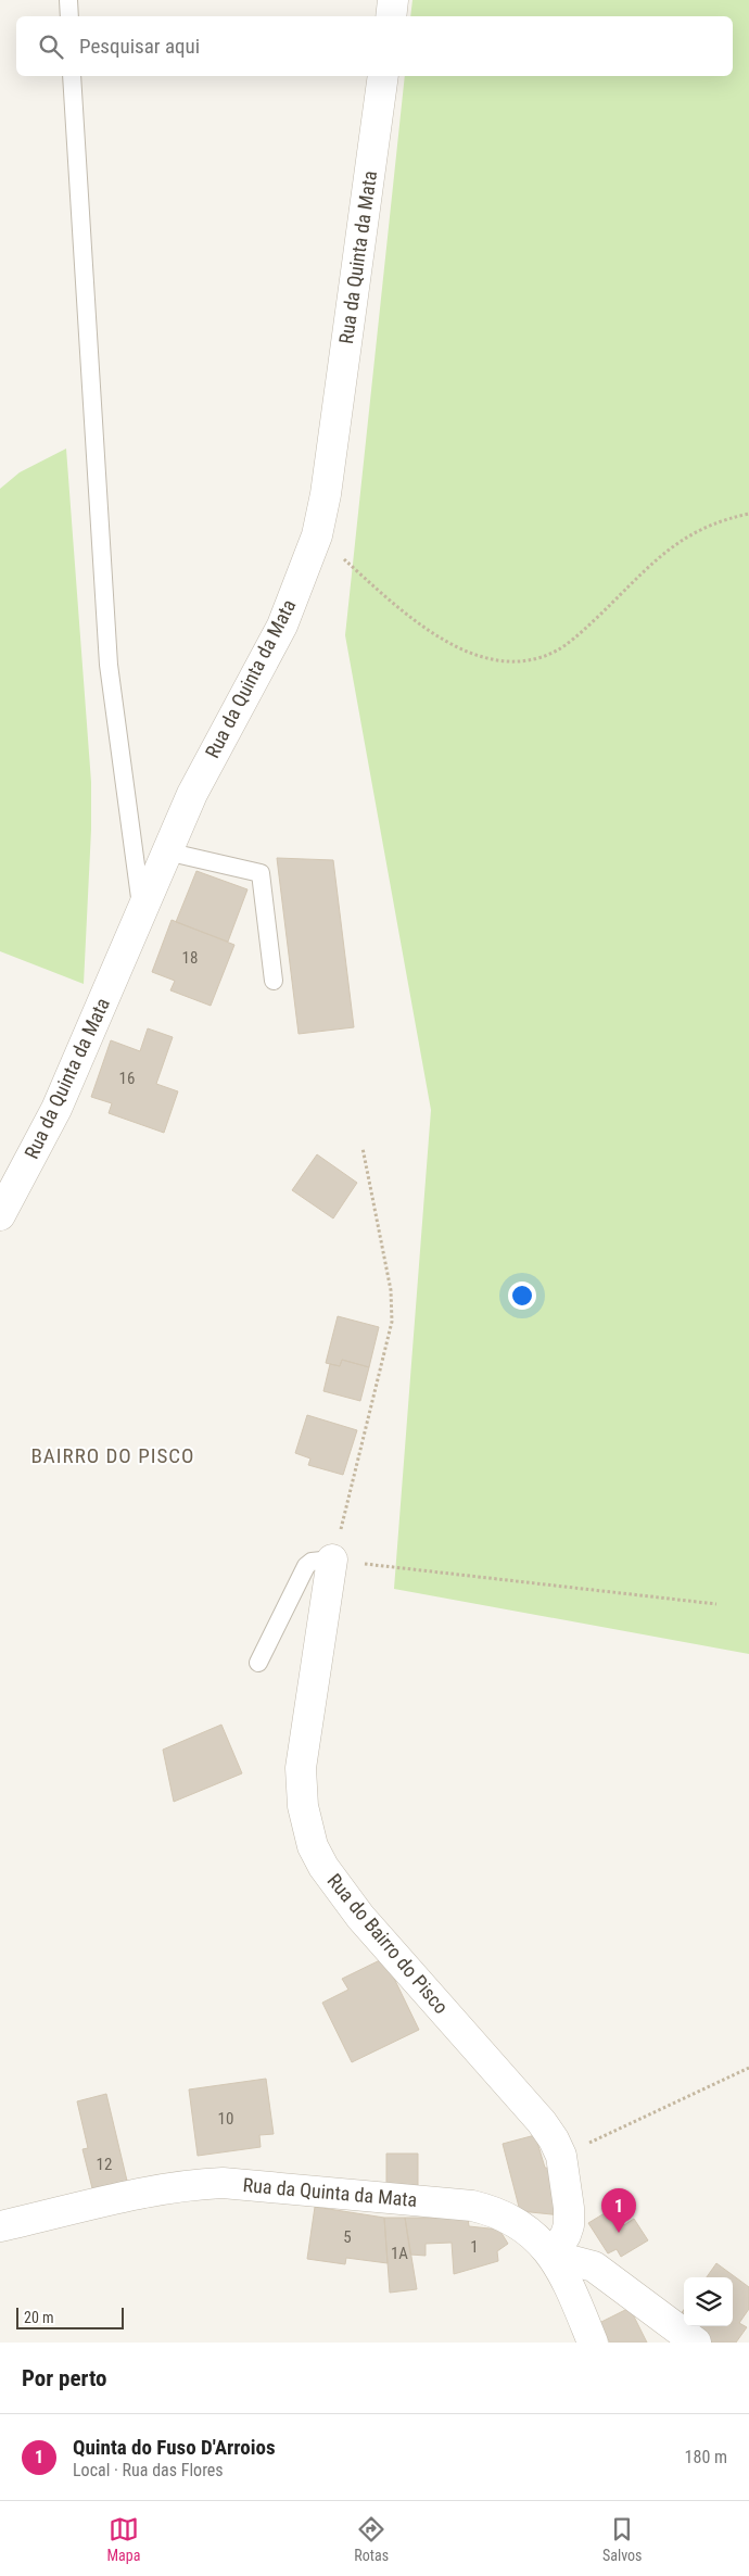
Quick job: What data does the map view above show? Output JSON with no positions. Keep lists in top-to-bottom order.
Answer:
{
  "streets": {
    "street": ["Rua da Quinta da Mata", "Rua do Bairro do Pisco"]
  },
  "crossings": [
    ["Rua da Quinta da Mata", "Rua do Bairro do Pisco"]
  ],
  "districts": ["BAIRRO DO PISCO"],
  "house_numbers": [
    "18",
    "16",
    "10",
    "12",
    "5",
    "1",
    "1A"
  ],
  "scale_bar": "20 m",
  "page": {
    "search": "Pesquisar aqui",
    "pins": "1",
    "scale": "20 m",
    "heading": "Por perto",
    "list": [
      {
        "mark": "1",
        "name": "Quinta do Fuso D'Arroios",
        "note": "Local · Rua das Flores",
        "value": "180 m"
      }
    ],
    "nav": ["Mapa", "Rotas", "Salvos"]
  }
}
